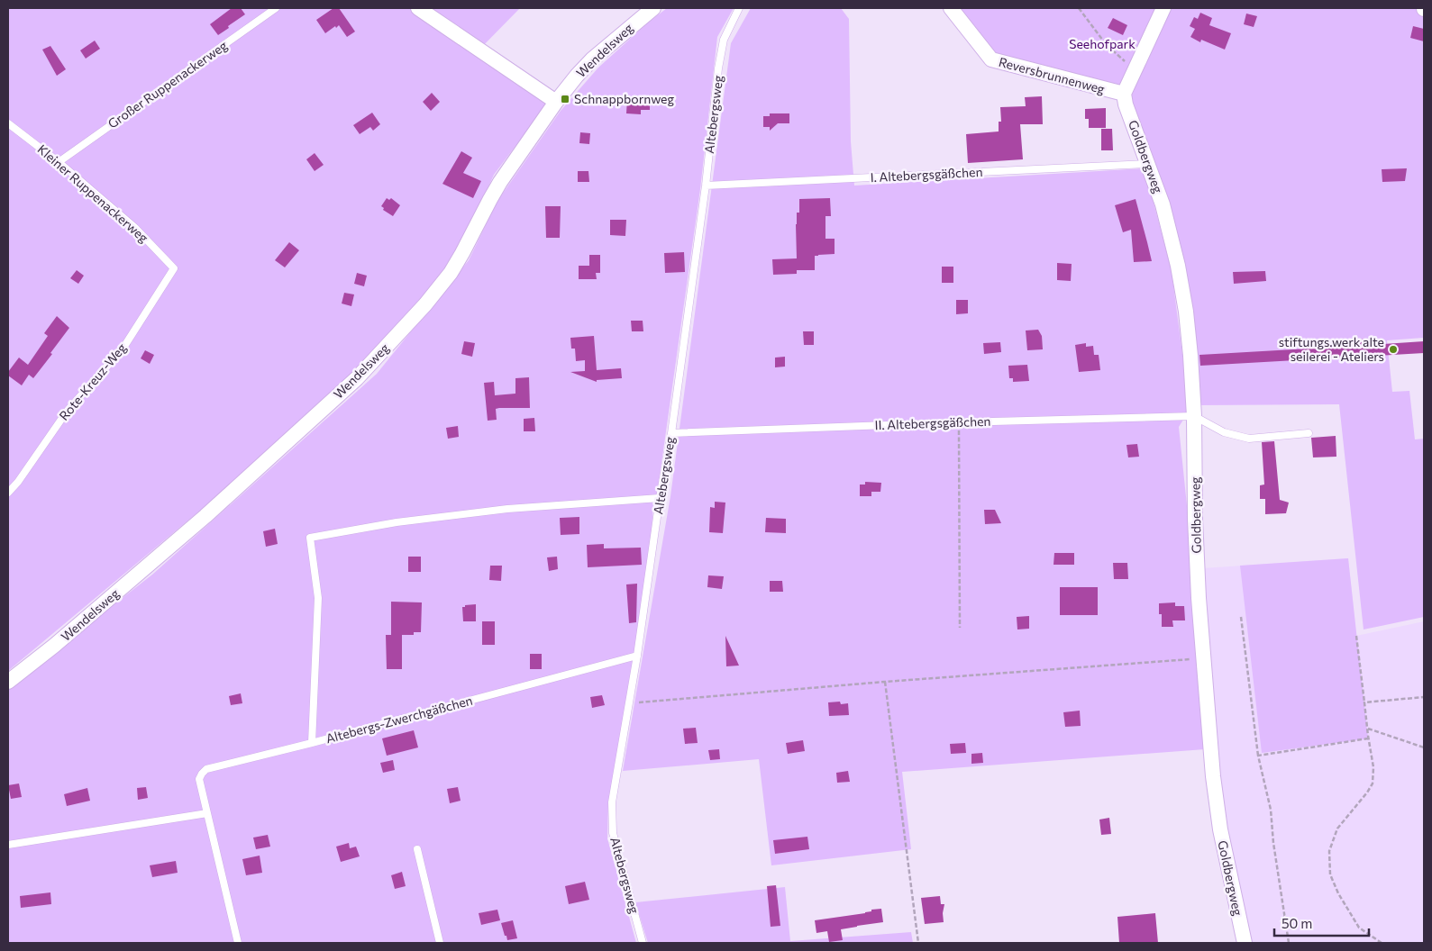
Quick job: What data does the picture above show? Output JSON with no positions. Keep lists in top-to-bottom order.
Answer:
{
  "streets": {
    "street": ["Wendelsweg", "Reversbrunnenweg", "Goldbergweg"],
    "lane": [
      "Großer Ruppenackerweg",
      "Altebergsweg",
      "I. Altebergsgäßchen",
      "Kleiner Ruppenackerweg",
      "Rote-Kreuz-Weg",
      "II. Altebergsgäßchen",
      "Altebergs-Zwerchgäßchen"
    ]
  },
  "crossings": [
    ["Reversbrunnenweg", "Goldbergweg"],
    ["Großer Ruppenackerweg", "Kleiner Ruppenackerweg"],
    ["Altebergsweg", "I. Altebergsgäßchen"],
    ["Altebergsweg", "II. Altebergsgäßchen"],
    ["Altebergsweg", "Altebergs-Zwerchgäßchen"],
    ["Goldbergweg", "I. Altebergsgäßchen"],
    ["Goldbergweg", "II. Altebergsgäßchen"],
    ["Kleiner Ruppenackerweg", "Rote-Kreuz-Weg"]
  ],
  "parks": ["Seehofpark"],
  "places": {
    "transit": ["Schnappbornweg"],
    "other": ["stiftungs.werk alte seilerei - Ateliers"]
  },
  "scale_bar": "50 m"
}
